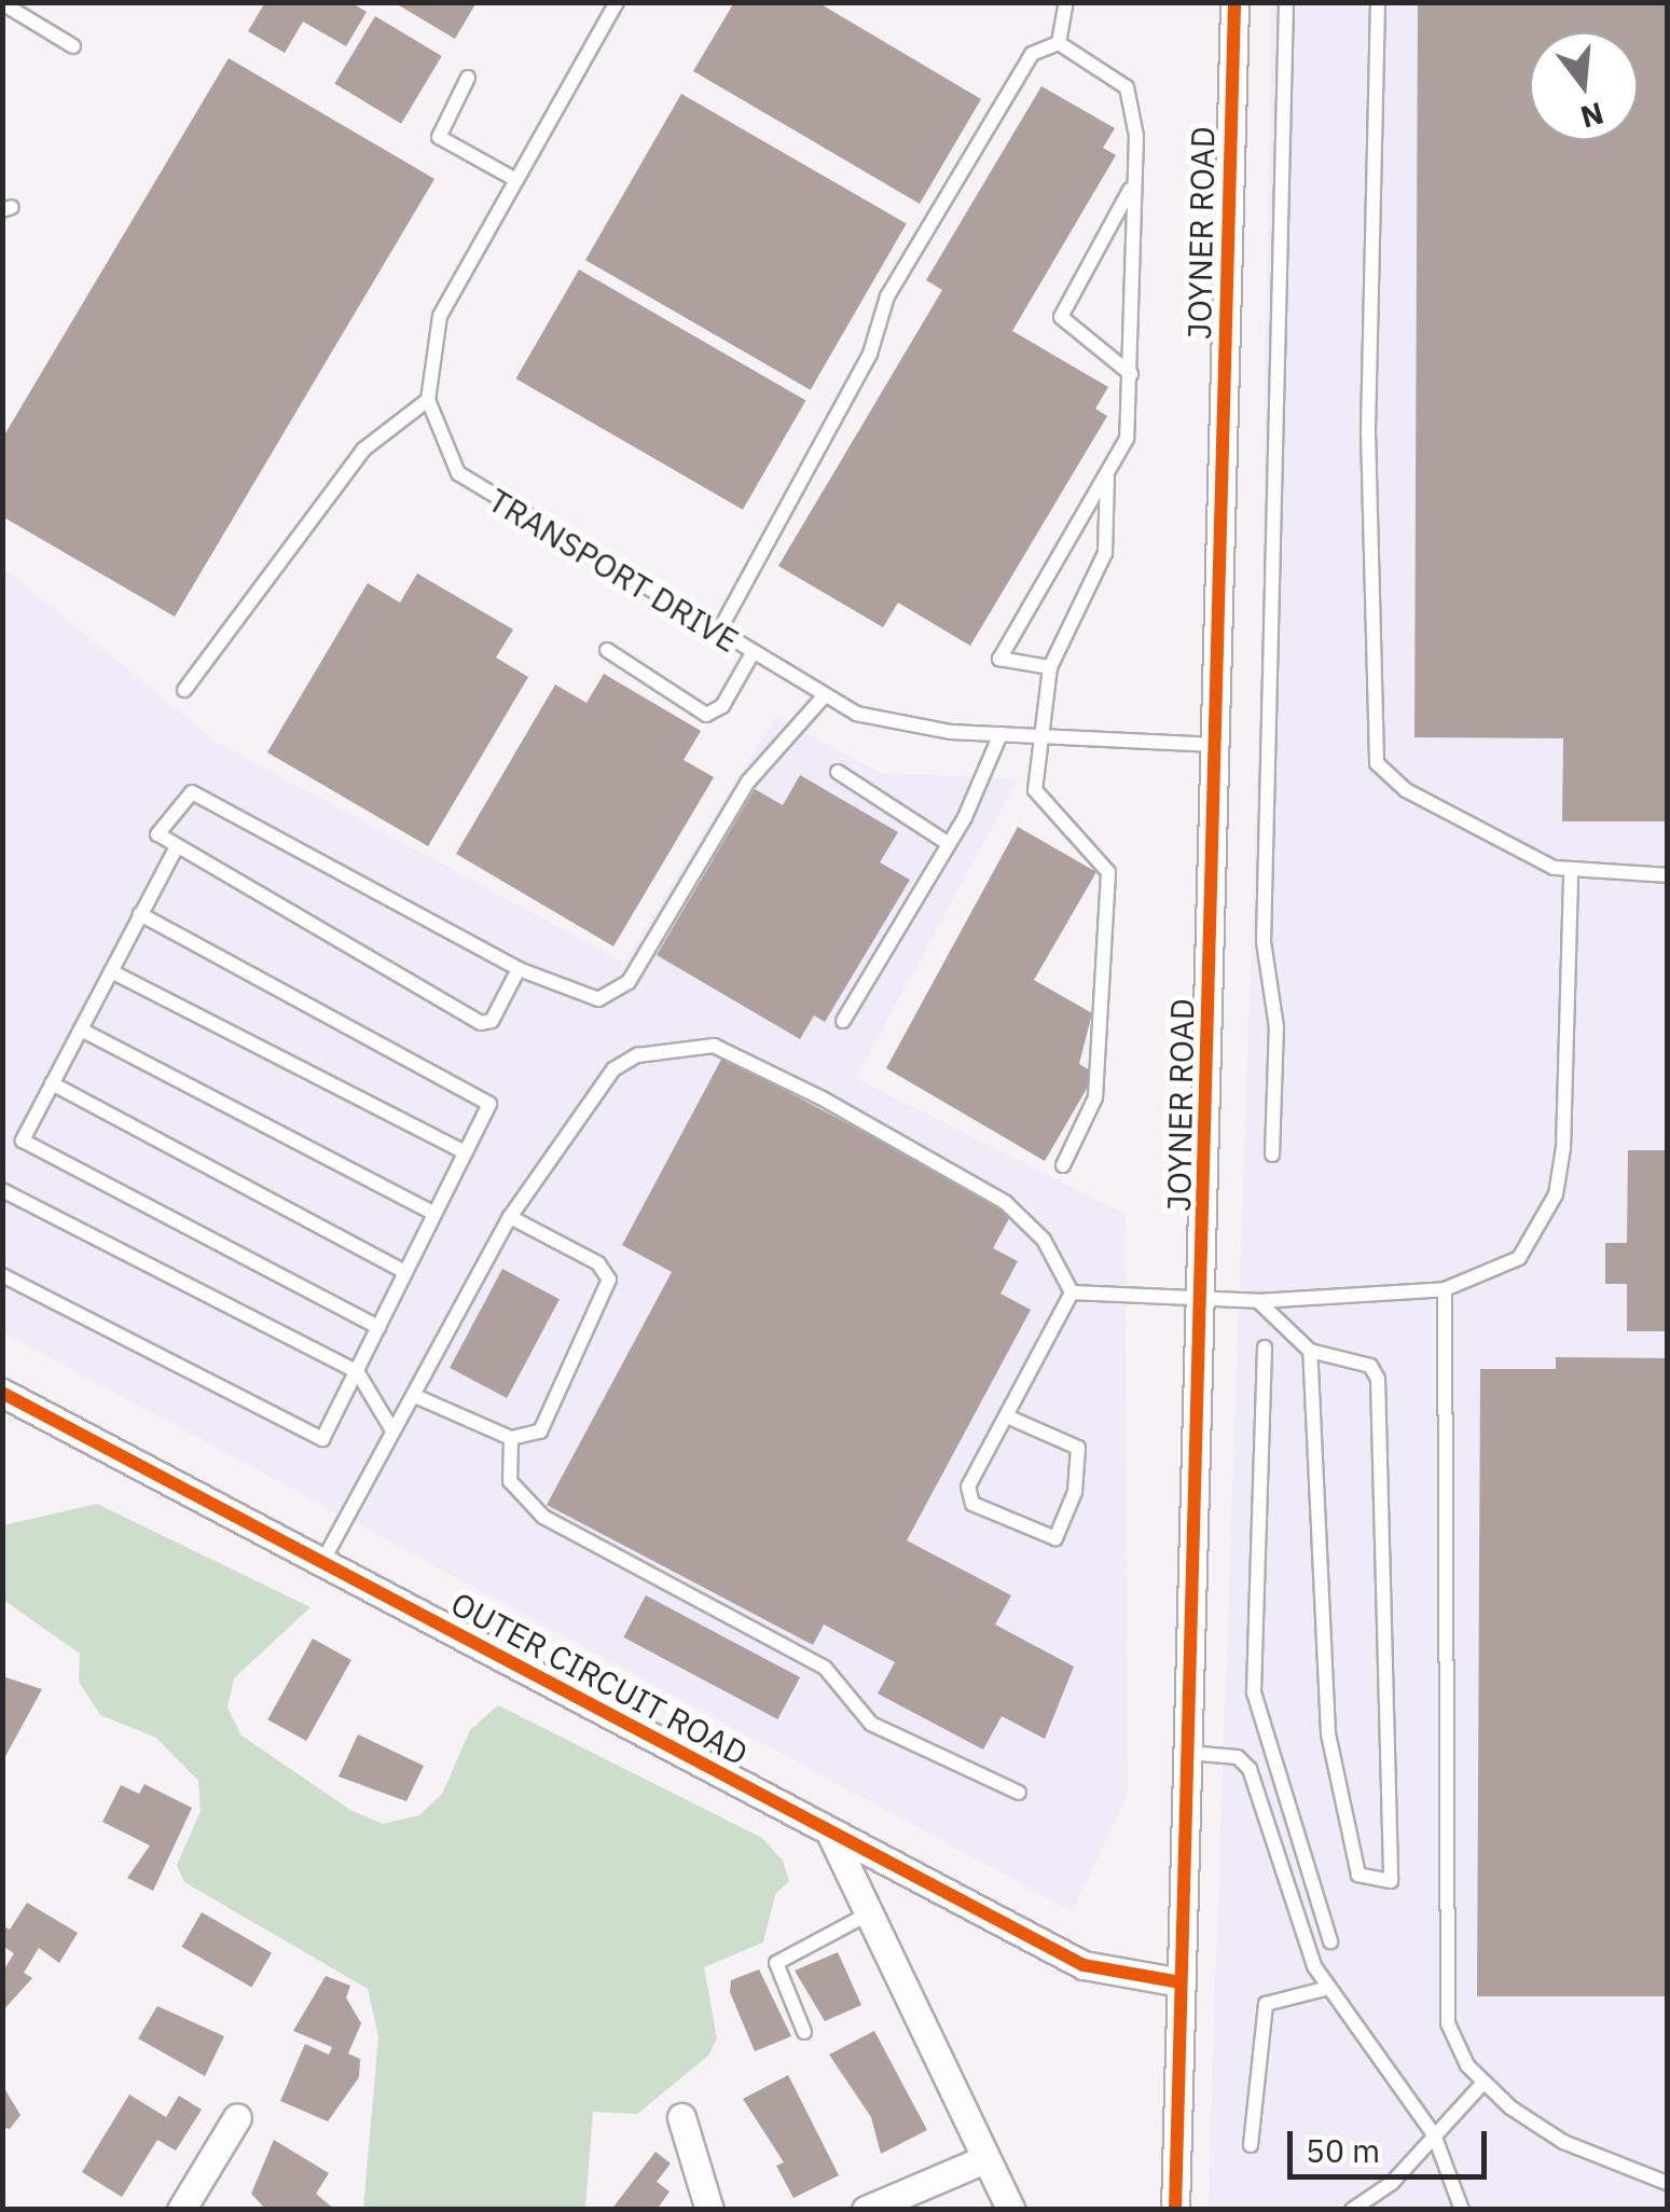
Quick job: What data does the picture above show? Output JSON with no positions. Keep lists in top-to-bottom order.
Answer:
{
  "streets": {
    "street": ["JOYNER ROAD", "OUTER CIRCUIT ROAD"],
    "lane": ["TRANSPORT DRIVE"]
  },
  "crossings": [
    ["JOYNER ROAD", "TRANSPORT DRIVE"],
    ["JOYNER ROAD", "OUTER CIRCUIT ROAD"]
  ],
  "scale_bar": "50 m",
  "north": "bottom"
}
